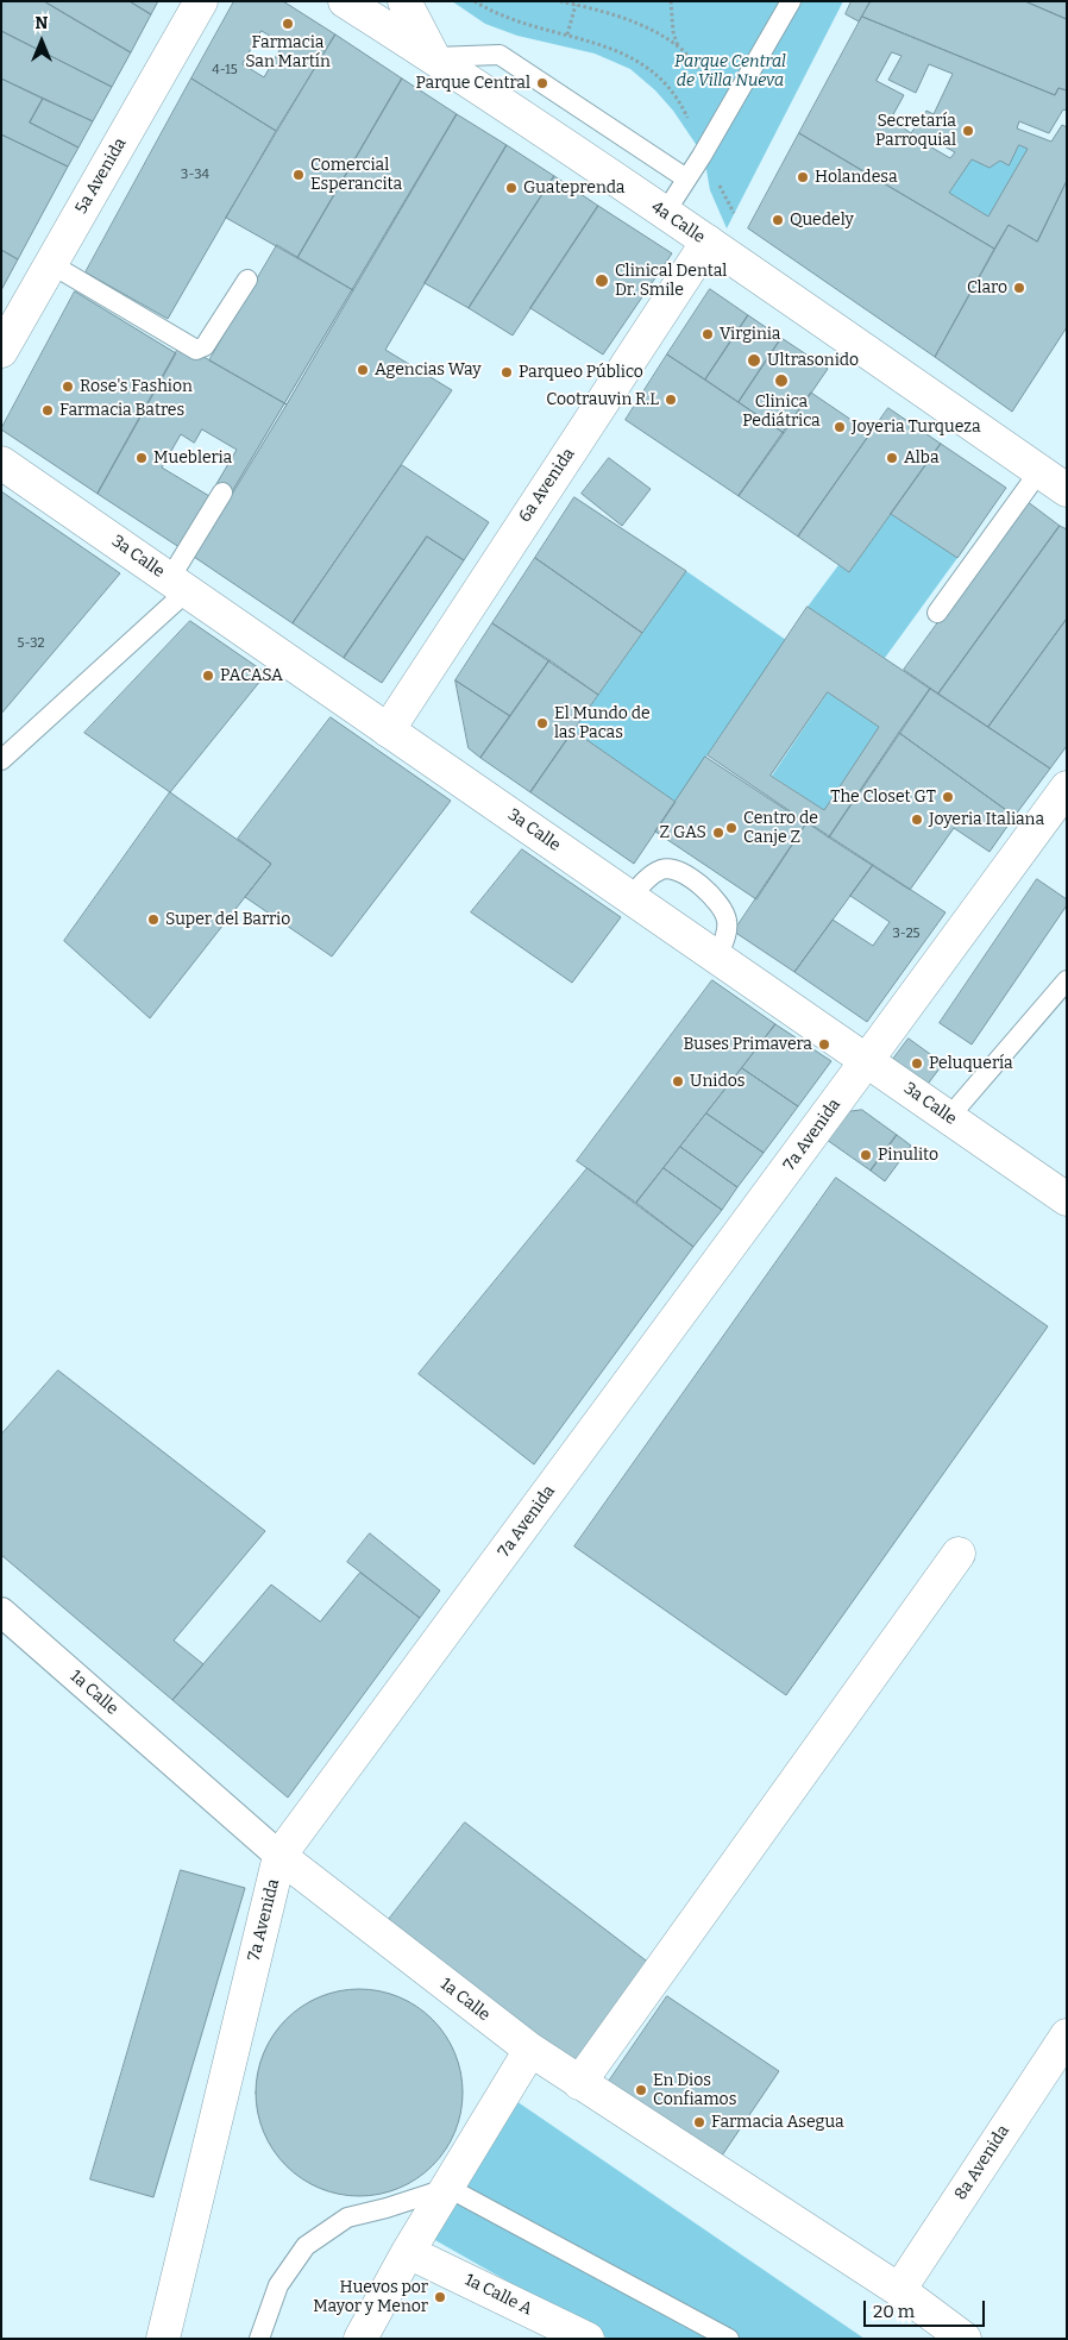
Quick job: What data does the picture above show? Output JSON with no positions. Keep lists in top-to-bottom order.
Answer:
{
  "streets": {
    "street": [
      "5a Avenida",
      "4a Calle",
      "6a Avenida",
      "3a Calle",
      "7a Avenida",
      "1a Calle",
      "8a Avenida",
      "1a Calle A"
    ]
  },
  "crossings": [
    ["4a Calle", "6a Avenida"],
    ["6a Avenida", "3a Calle"],
    ["3a Calle", "7a Avenida"],
    ["7a Avenida", "1a Calle"],
    ["1a Calle", "8a Avenida"]
  ],
  "parks": ["Parque Central de Villa Nueva"],
  "places": [
    "Farmacia San Martín",
    "Parque Central",
    "Secretaría Parroquial",
    "Comercial Esperancita",
    "Holandesa",
    "Guateprenda",
    "Quedely",
    "Clinical Dental Dr. Smile",
    "Claro",
    "Virginia",
    "Ultrasonido",
    "Agencias Way",
    "Parqueo Público",
    "Clinica Pediátrica",
    "Rose's Fashion",
    "Cootrauvin R.L",
    "Farmacia Batres",
    "Joyeria Turqueza",
    "Muebleria",
    "Alba",
    "PACASA",
    "El Mundo de las Pacas",
    "The Closet GT",
    "Joyeria Italiana",
    "Centro de Canje Z",
    "Z GAS",
    "Super del Barrio",
    "Buses Primavera",
    "Peluquería",
    "Unidos",
    "Pinulito",
    "En Dios Confiamos",
    "Farmacia Asegua",
    "Huevos por Mayor y Menor"
  ],
  "house_numbers": [
    "4-15",
    "3-34",
    "5-32",
    "3-25"
  ],
  "scale_bar": "20 m",
  "north": "top"
}
